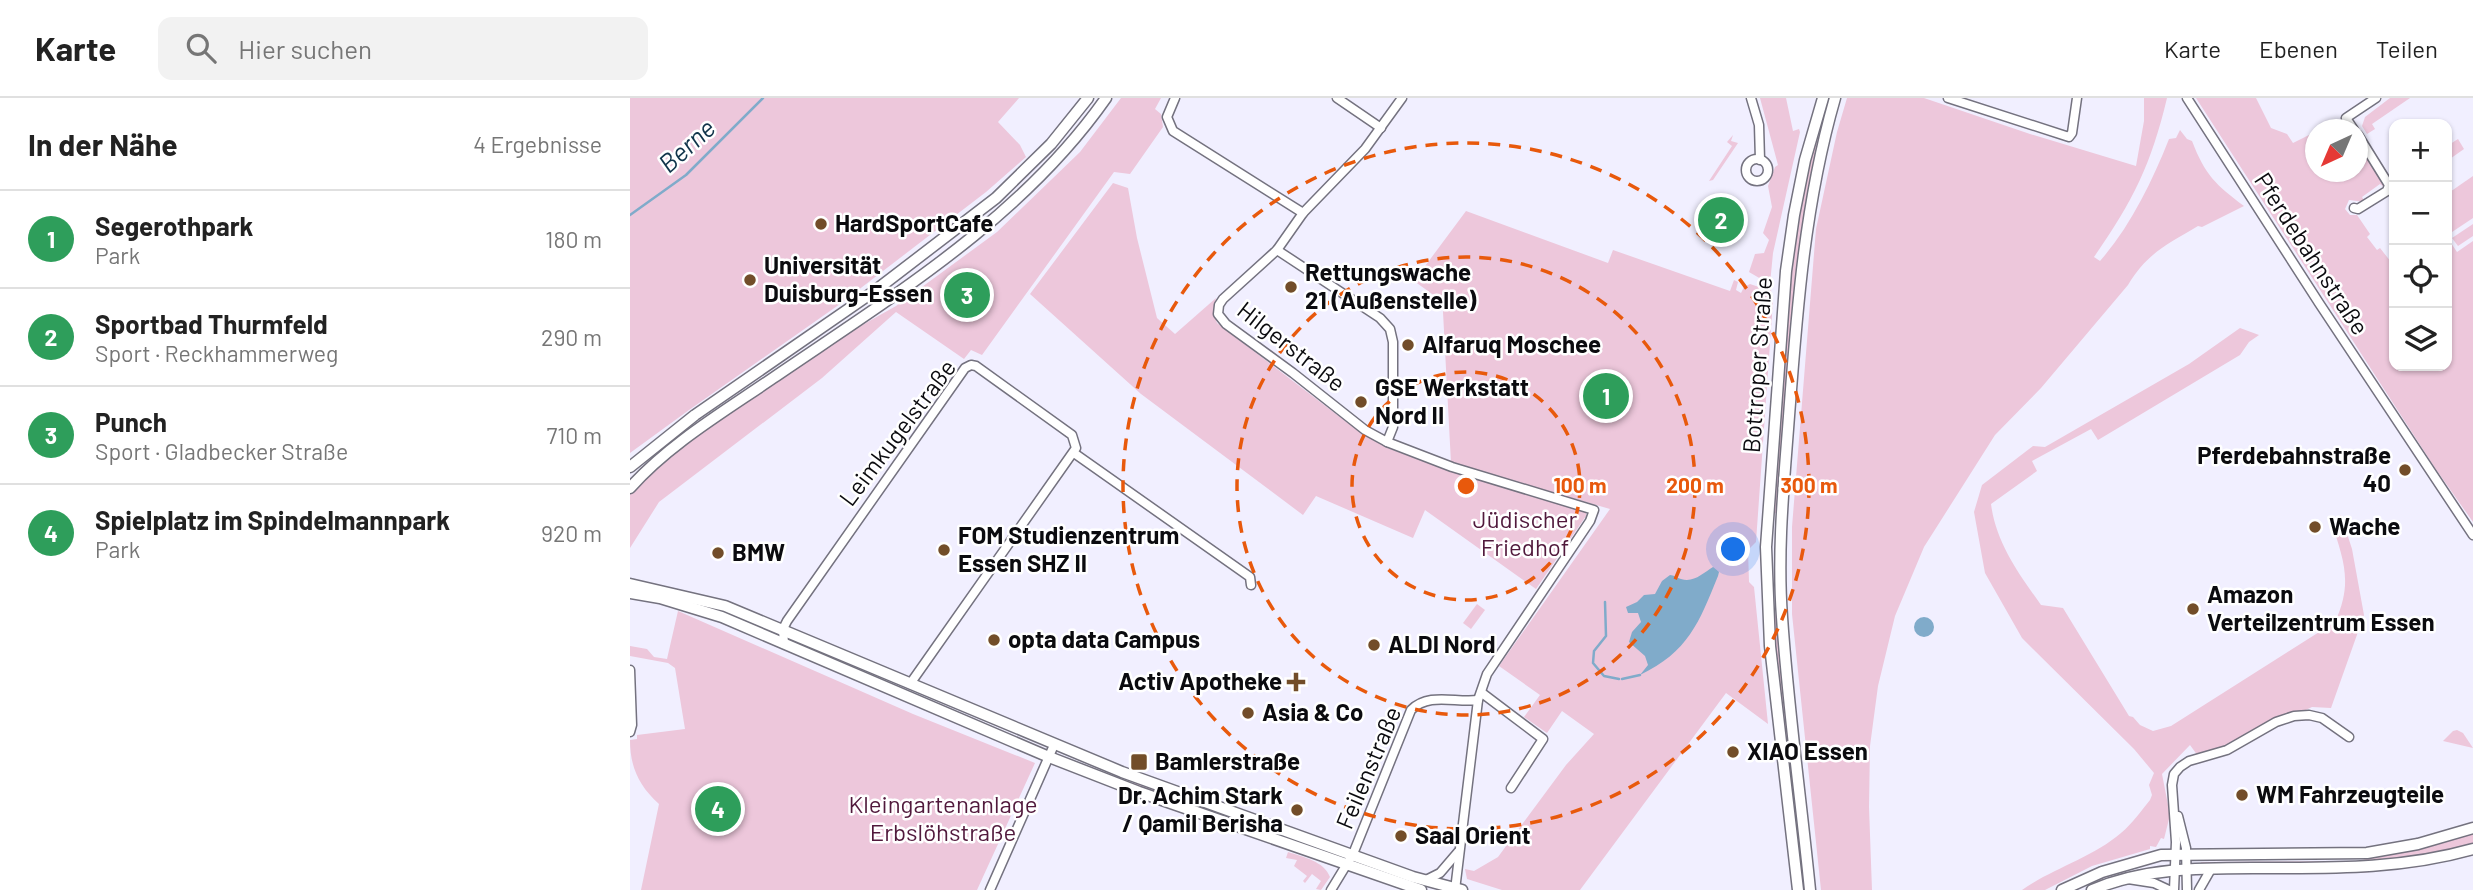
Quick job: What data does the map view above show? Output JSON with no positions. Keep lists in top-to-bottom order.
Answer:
{
  "streets": {
    "main road": ["Bottroper Straße"],
    "street": [
      "Pferdebahnstraße",
      "Hilgerstraße",
      "Leimkugelstraße",
      "Feilenstraße"
    ]
  },
  "crossings": [
    ["Hilgerstraße", "Feilenstraße"]
  ],
  "water": ["Berne"],
  "parks": ["Jüdischer Friedhof", "Kleingartenanlage Erbslöhstraße"],
  "places": {
    "other": [
      "HardSportCafe",
      "Universität Duisburg-Essen",
      "Rettungswache 21 (Außenstelle)",
      "Alfaruq Moschee",
      "GSE Werkstatt Nord II",
      "Pferdebahnstraße 40",
      "Wache",
      "FOM Studienzentrum Essen SHZ II",
      "BMW",
      "Amazon Verteilzentrum Essen",
      "opta data Campus",
      "ALDI Nord",
      "Asia & Co",
      "XIAO Essen",
      "WM Fahrzeugteile",
      "Dr. Achim Stark / Qamil Berisha",
      "Saal Orient"
    ],
    "health": ["Activ Apotheke"],
    "transit": ["Bamlerstraße"]
  },
  "north": "bottom left",
  "page": {
    "header": "Karte",
    "search": "Hier suchen",
    "nav": ["Karte", "Ebenen", "Teilen"],
    "heading": ["In der Nähe", "4 Ergebnisse"],
    "map_buttons": ["+", "−"],
    "list": [
      {
        "mark": "1",
        "name": "Segerothpark",
        "note": "Park",
        "value": "180 m"
      },
      {
        "mark": "2",
        "name": "Sportbad Thurmfeld",
        "note": "Sport · Reckhammerweg",
        "value": "290 m"
      },
      {
        "mark": "3",
        "name": "Punch",
        "note": "Sport · Gladbecker Straße",
        "value": "710 m"
      },
      {
        "mark": "4",
        "name": "Spielplatz im Spindelmannpark",
        "note": "Park",
        "value": "920 m"
      }
    ],
    "pins": [
      "2",
      "3",
      "1",
      "4"
    ]
  },
  "rings": ["100 m", "200 m", "300 m"]
}
